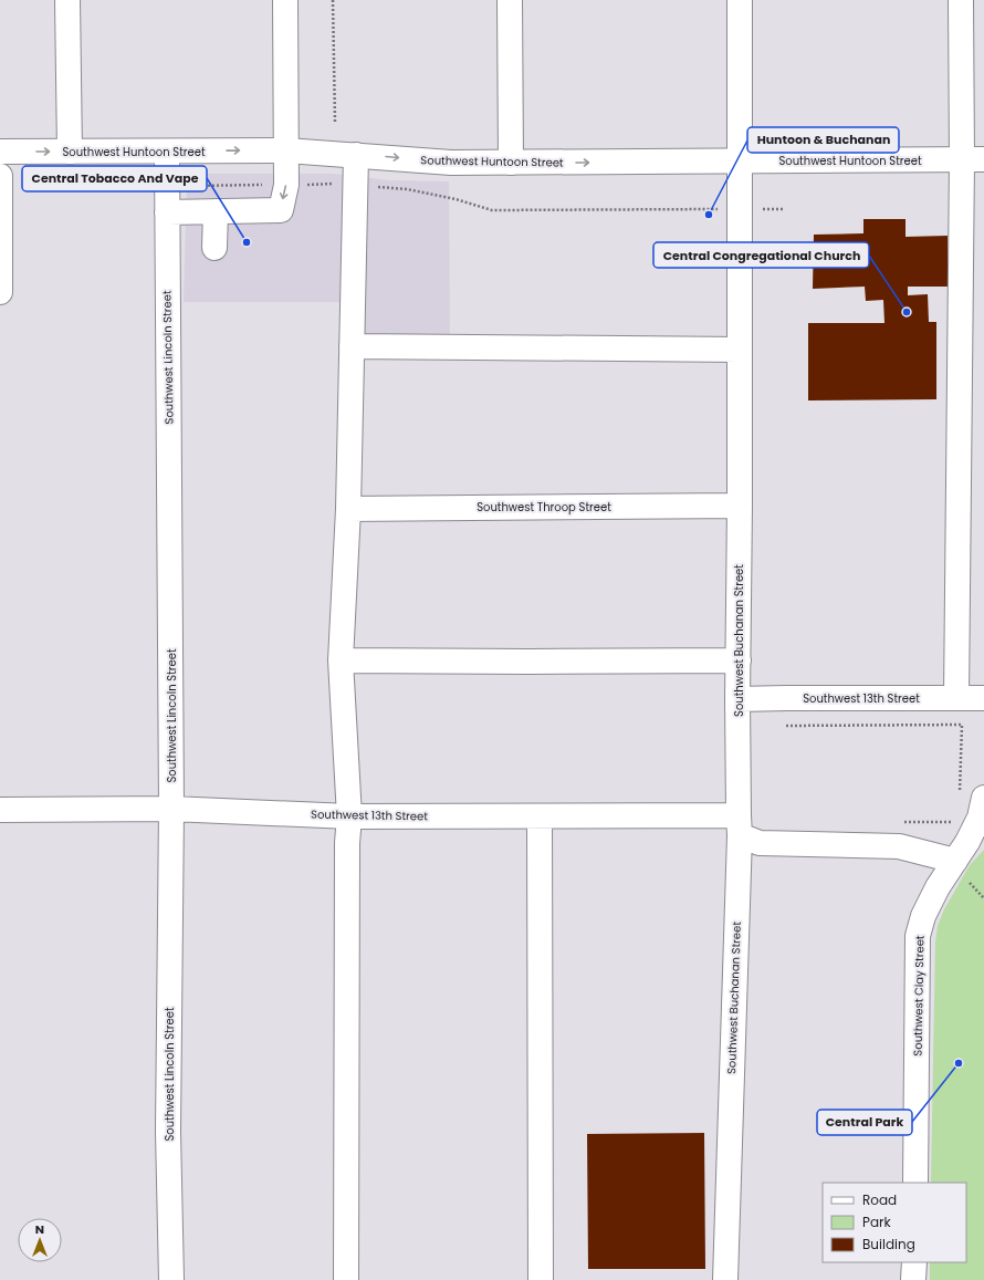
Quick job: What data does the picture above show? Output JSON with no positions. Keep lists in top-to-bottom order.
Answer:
{
  "streets": {
    "street": [
      "Southwest Huntoon Street",
      "Southwest Lincoln Street",
      "Southwest Throop Street",
      "Southwest Buchanan Street",
      "Southwest 13th Street",
      "Southwest Clay Street"
    ]
  },
  "crossings": [
    ["Southwest Huntoon Street", "Southwest Lincoln Street"],
    ["Southwest Huntoon Street", "Southwest Buchanan Street"],
    ["Southwest Lincoln Street", "Southwest 13th Street"],
    ["Southwest Throop Street", "Southwest Buchanan Street"],
    ["Southwest Buchanan Street", "Southwest 13th Street"],
    ["Southwest 13th Street", "Southwest Clay Street"]
  ],
  "places": [
    "Huntoon & Buchanan",
    "Central Tobacco And Vape",
    "Central Congregational Church",
    "Central Park"
  ],
  "legend": ["Road", "Park", "Building"],
  "north": "top"
}
